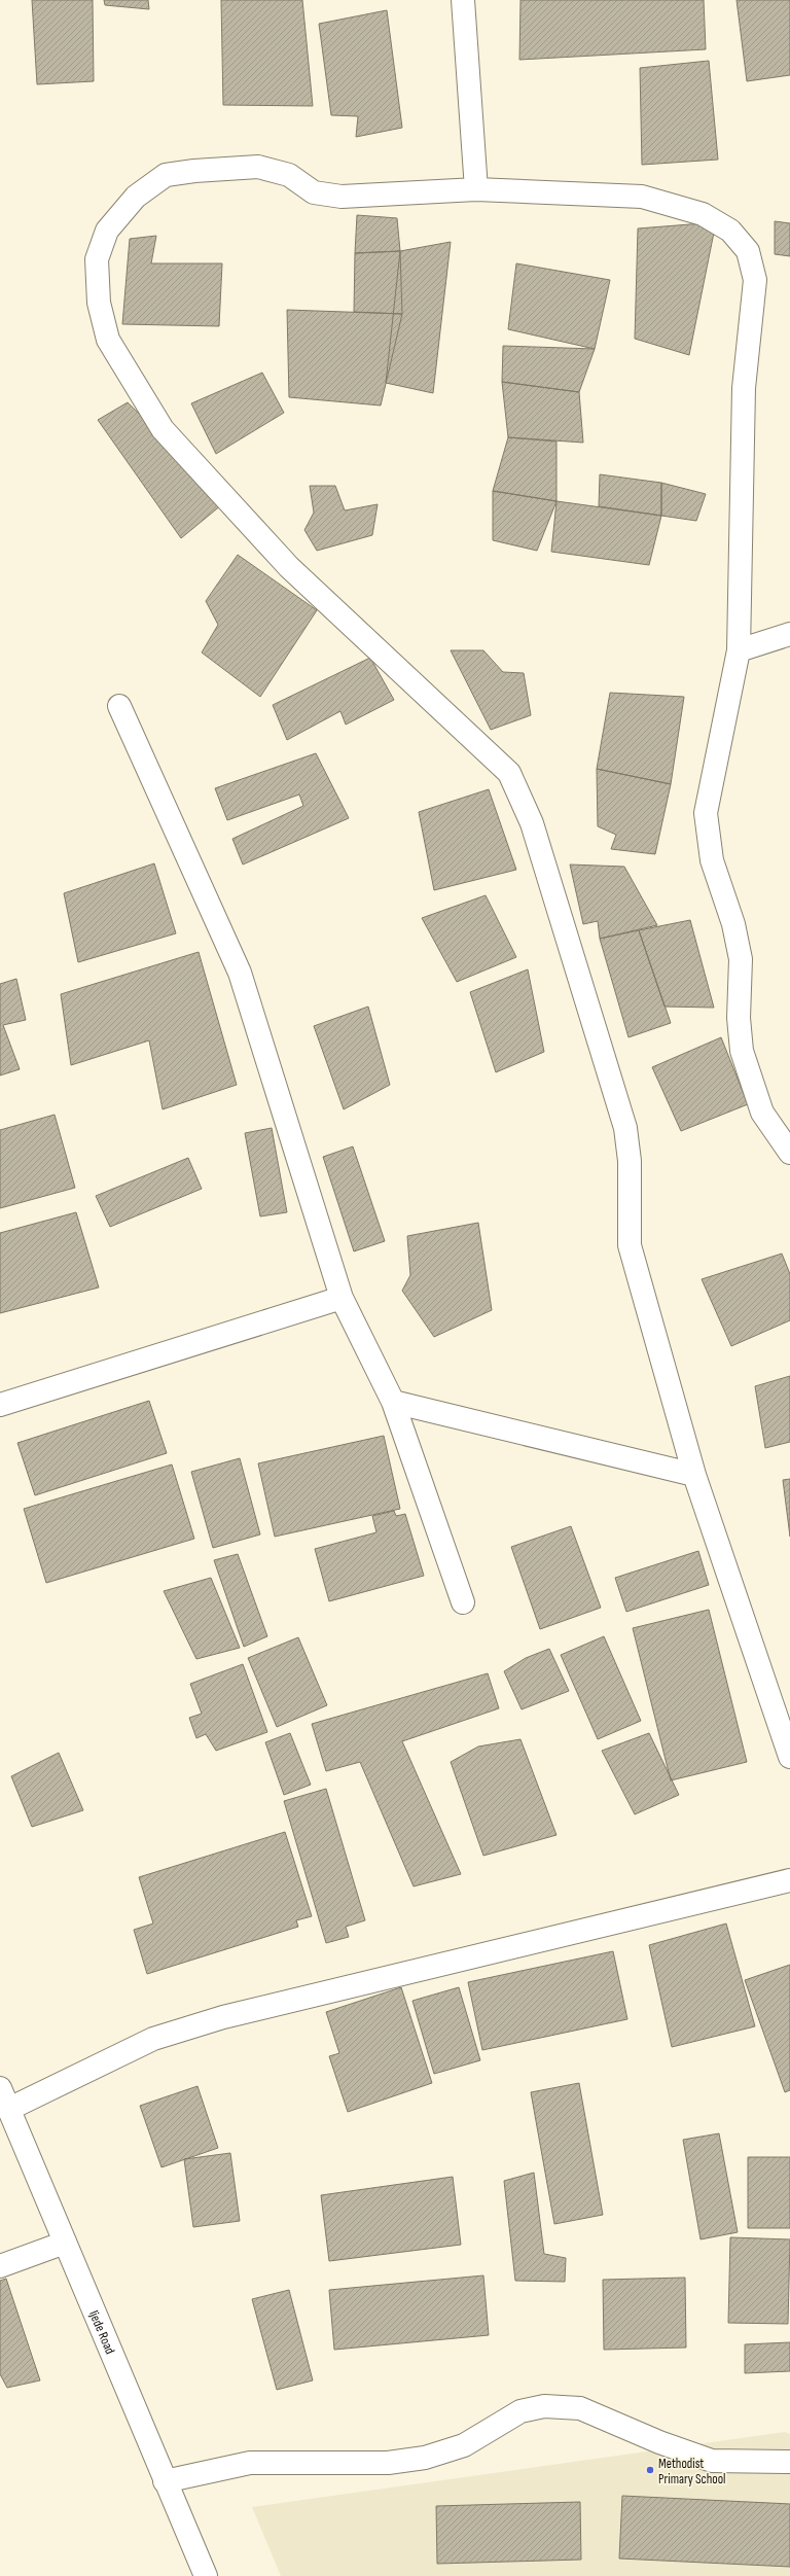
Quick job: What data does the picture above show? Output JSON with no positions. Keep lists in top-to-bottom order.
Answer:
{
  "streets": {
    "street": ["Ijede Road"]
  },
  "places": ["Methodist Primary School"]
}
